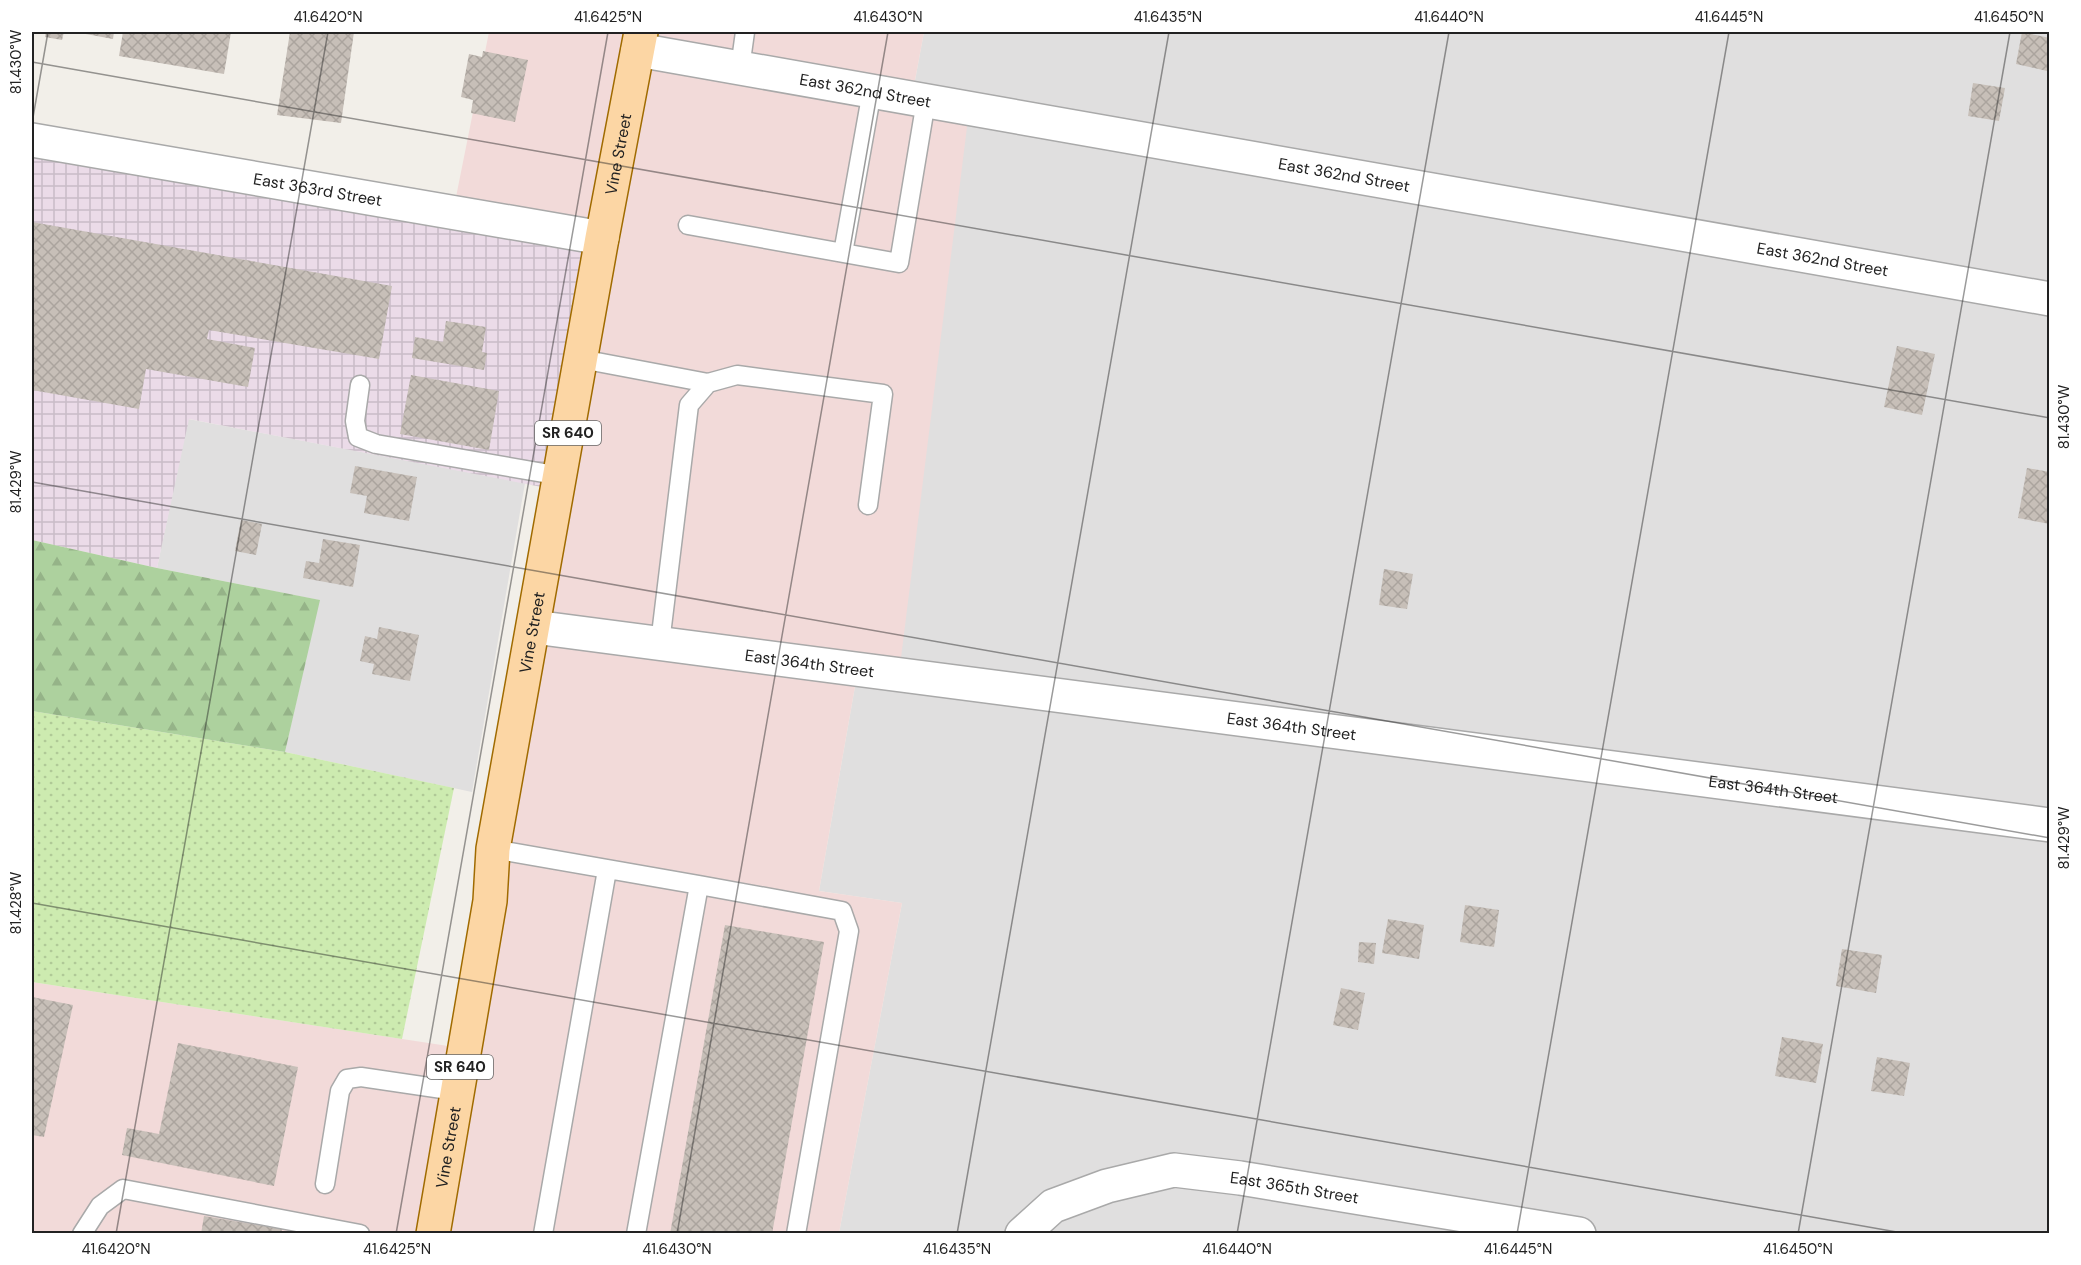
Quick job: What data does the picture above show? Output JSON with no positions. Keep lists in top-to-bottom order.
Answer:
{
  "streets": {
    "main road": ["Vine Street", "SR 640"],
    "street": [
      "East 362nd Street",
      "East 363rd Street",
      "East 364th Street",
      "East 365th Street"
    ]
  },
  "crossings": [
    ["East 362nd Street", "Vine Street"],
    ["Vine Street", "East 363rd Street"],
    ["Vine Street", "East 364th Street"]
  ],
  "coordinates": [
    "41.6420°N",
    "41.6425°N",
    "41.6430°N",
    "41.6435°N",
    "41.6440°N",
    "41.6445°N",
    "41.6450°N",
    "81.430°W",
    "81.429°W",
    "81.428°W"
  ]
}
